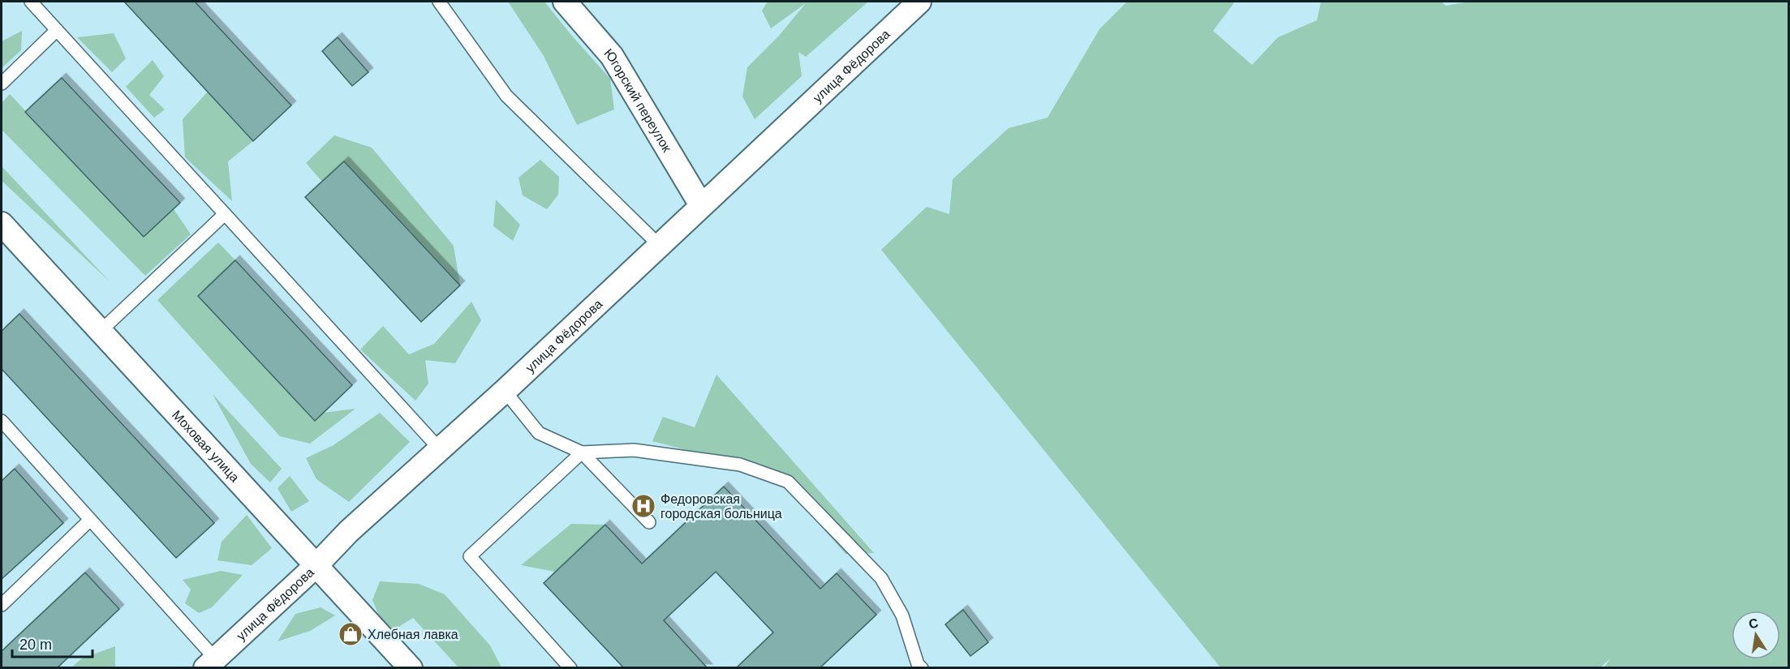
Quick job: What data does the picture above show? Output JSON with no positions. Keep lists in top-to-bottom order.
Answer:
{
  "streets": {
    "street": ["улица Фёдорова", "Югорский переулок", "Моховая улица"]
  },
  "crossings": [
    ["улица Фёдорова", "Югорский переулок"],
    ["улица Фёдорова", "Моховая улица"]
  ],
  "places": {
    "hospital": ["Федоровская городская больница"],
    "shop": ["Хлебная лавка"]
  },
  "scale_bar": "20 m",
  "north": "top"
}
